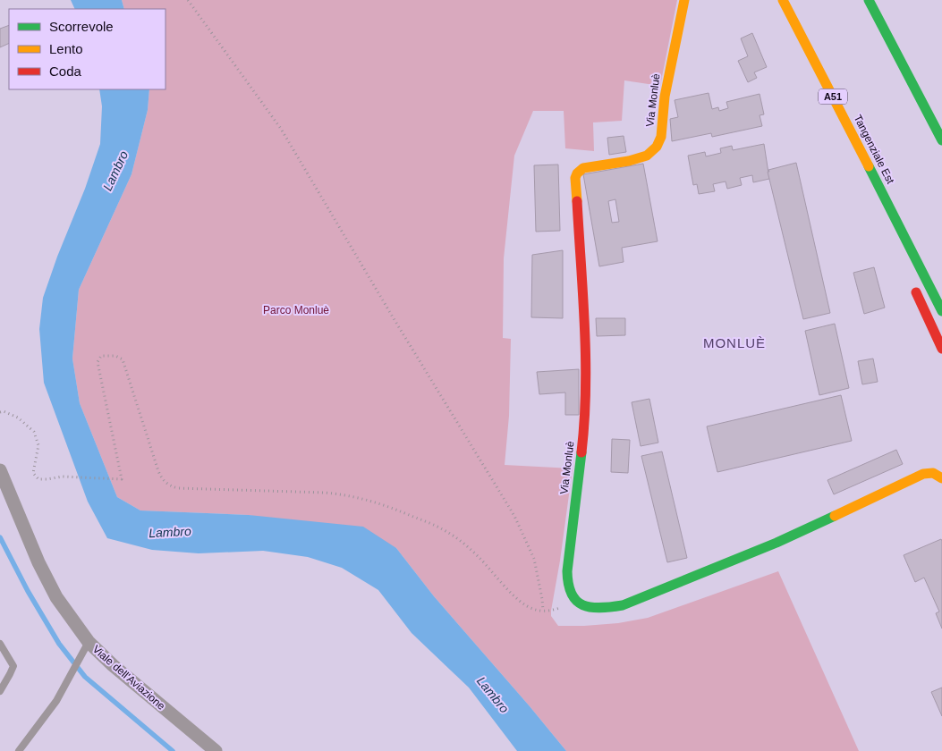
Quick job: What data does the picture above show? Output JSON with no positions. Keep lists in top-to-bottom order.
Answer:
{
  "streets": {
    "main road": ["A51", "Via Monluè", "Tangenziale Est"],
    "street": ["Viale dell'Aviazione"]
  },
  "districts": ["MONLUÈ"],
  "water": ["Lambro"],
  "parks": ["Parco Monluè"],
  "legend": ["Scorrevole", "Lento", "Coda"]
}
